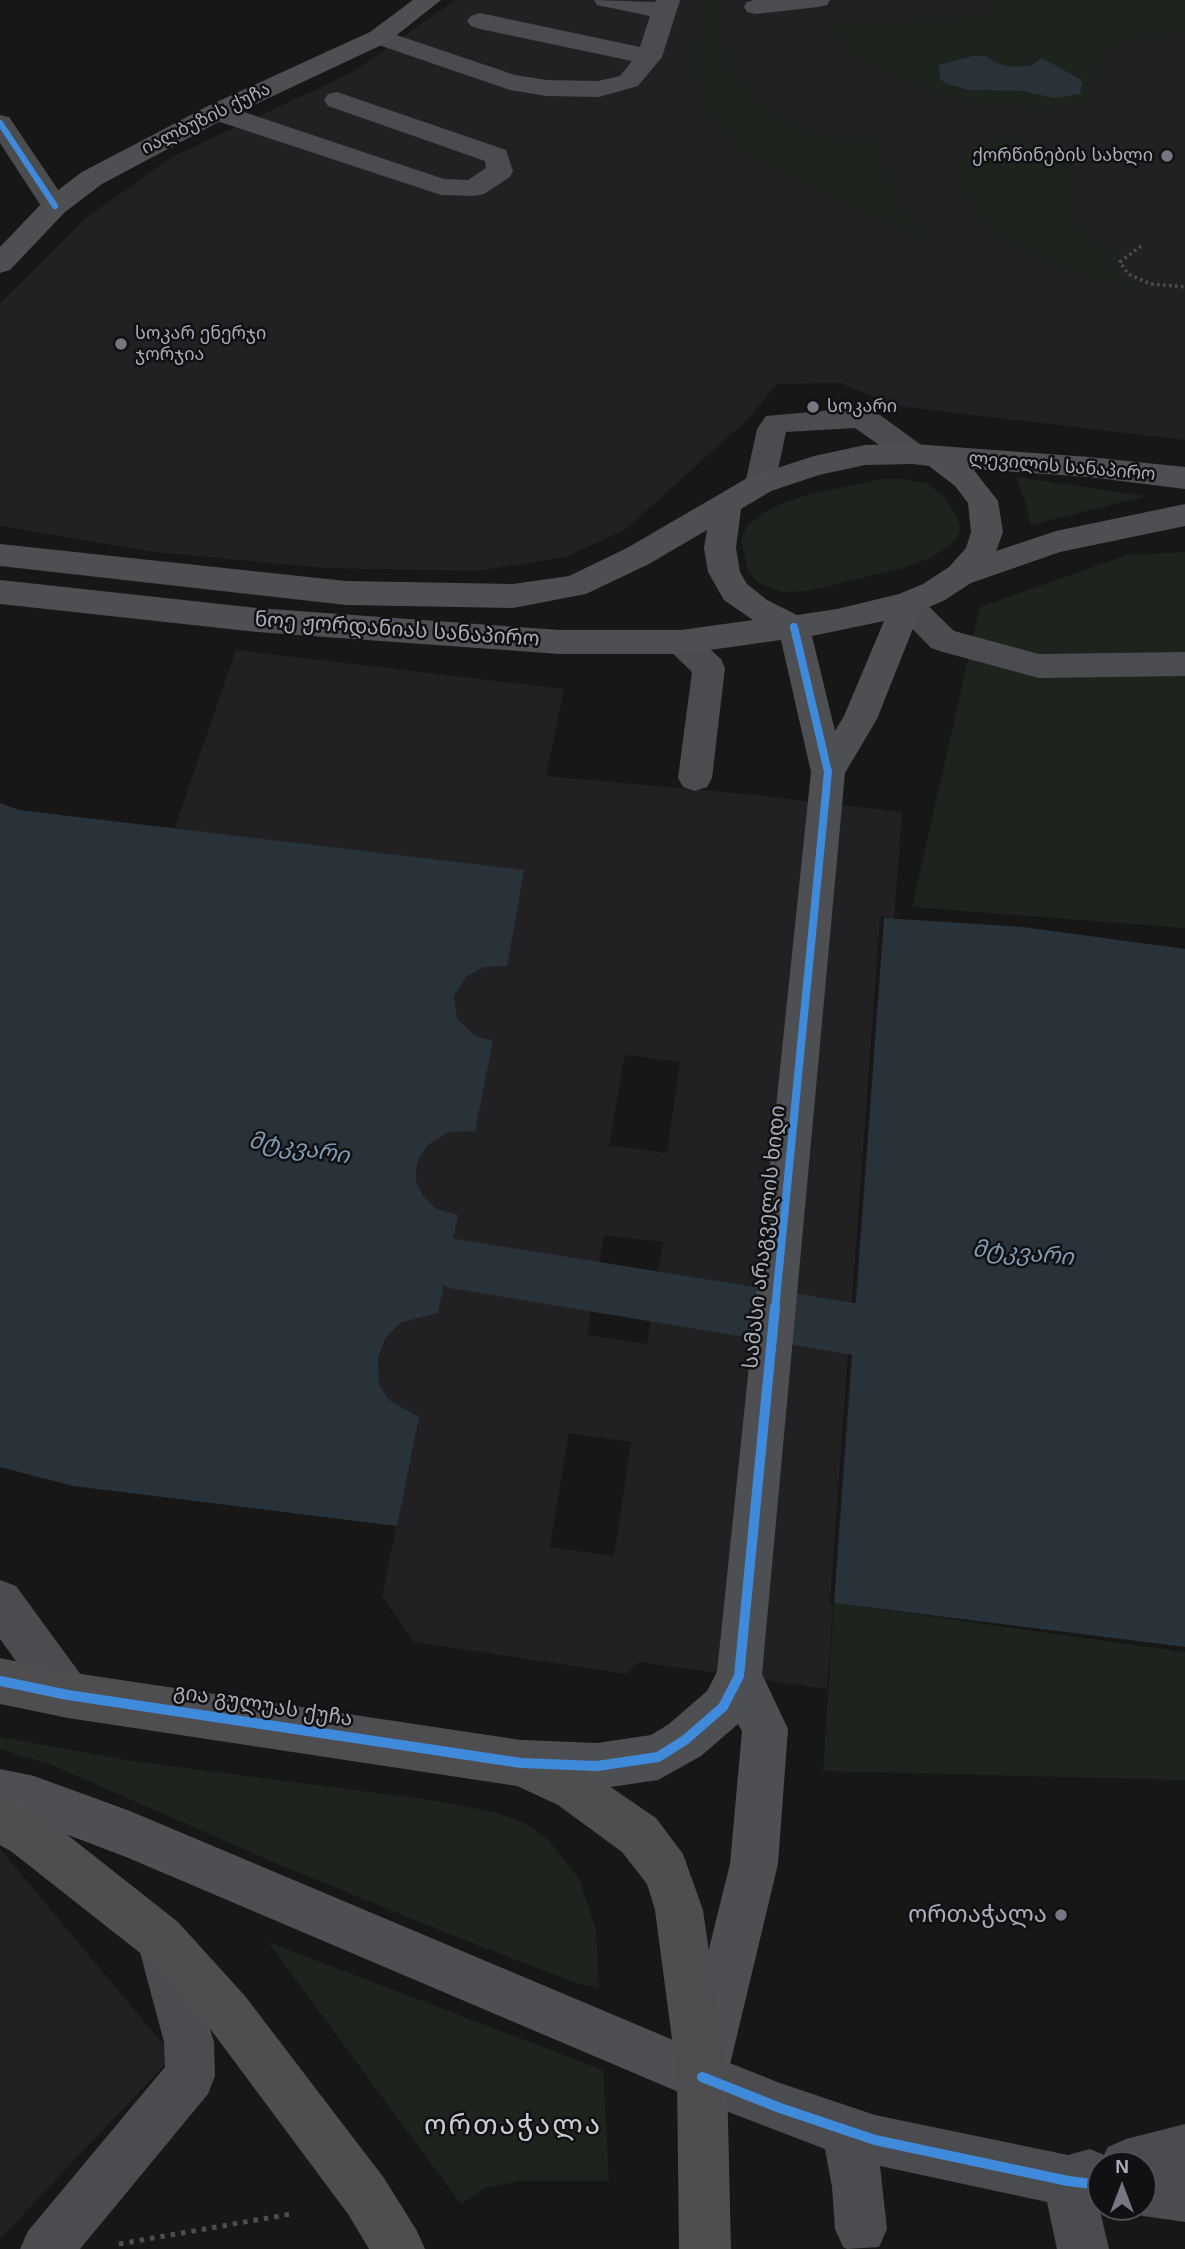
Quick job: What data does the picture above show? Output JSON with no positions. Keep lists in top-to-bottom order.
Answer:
{
  "streets": {
    "highway": ["გია გულუას ქუჩა"],
    "main road": [
      "იალბუზის ქუჩა",
      "ლევილის სანაპირო",
      "ნოე ჟორდანიას სანაპირო",
      "სამასი არაგველის ხიდი"
    ]
  },
  "crossings": [
    ["ლევილის სანაპირო", "ნოე ჟორდანიას სანაპირო"]
  ],
  "districts": ["ორთაჭალა"],
  "water": ["მტკვარი"],
  "places": [
    "ქორწინების სახლი",
    "სოკარ ენერჯი ჯორჯია",
    "სოკარი",
    "ორთაჭალა"
  ],
  "north": "top"
}
